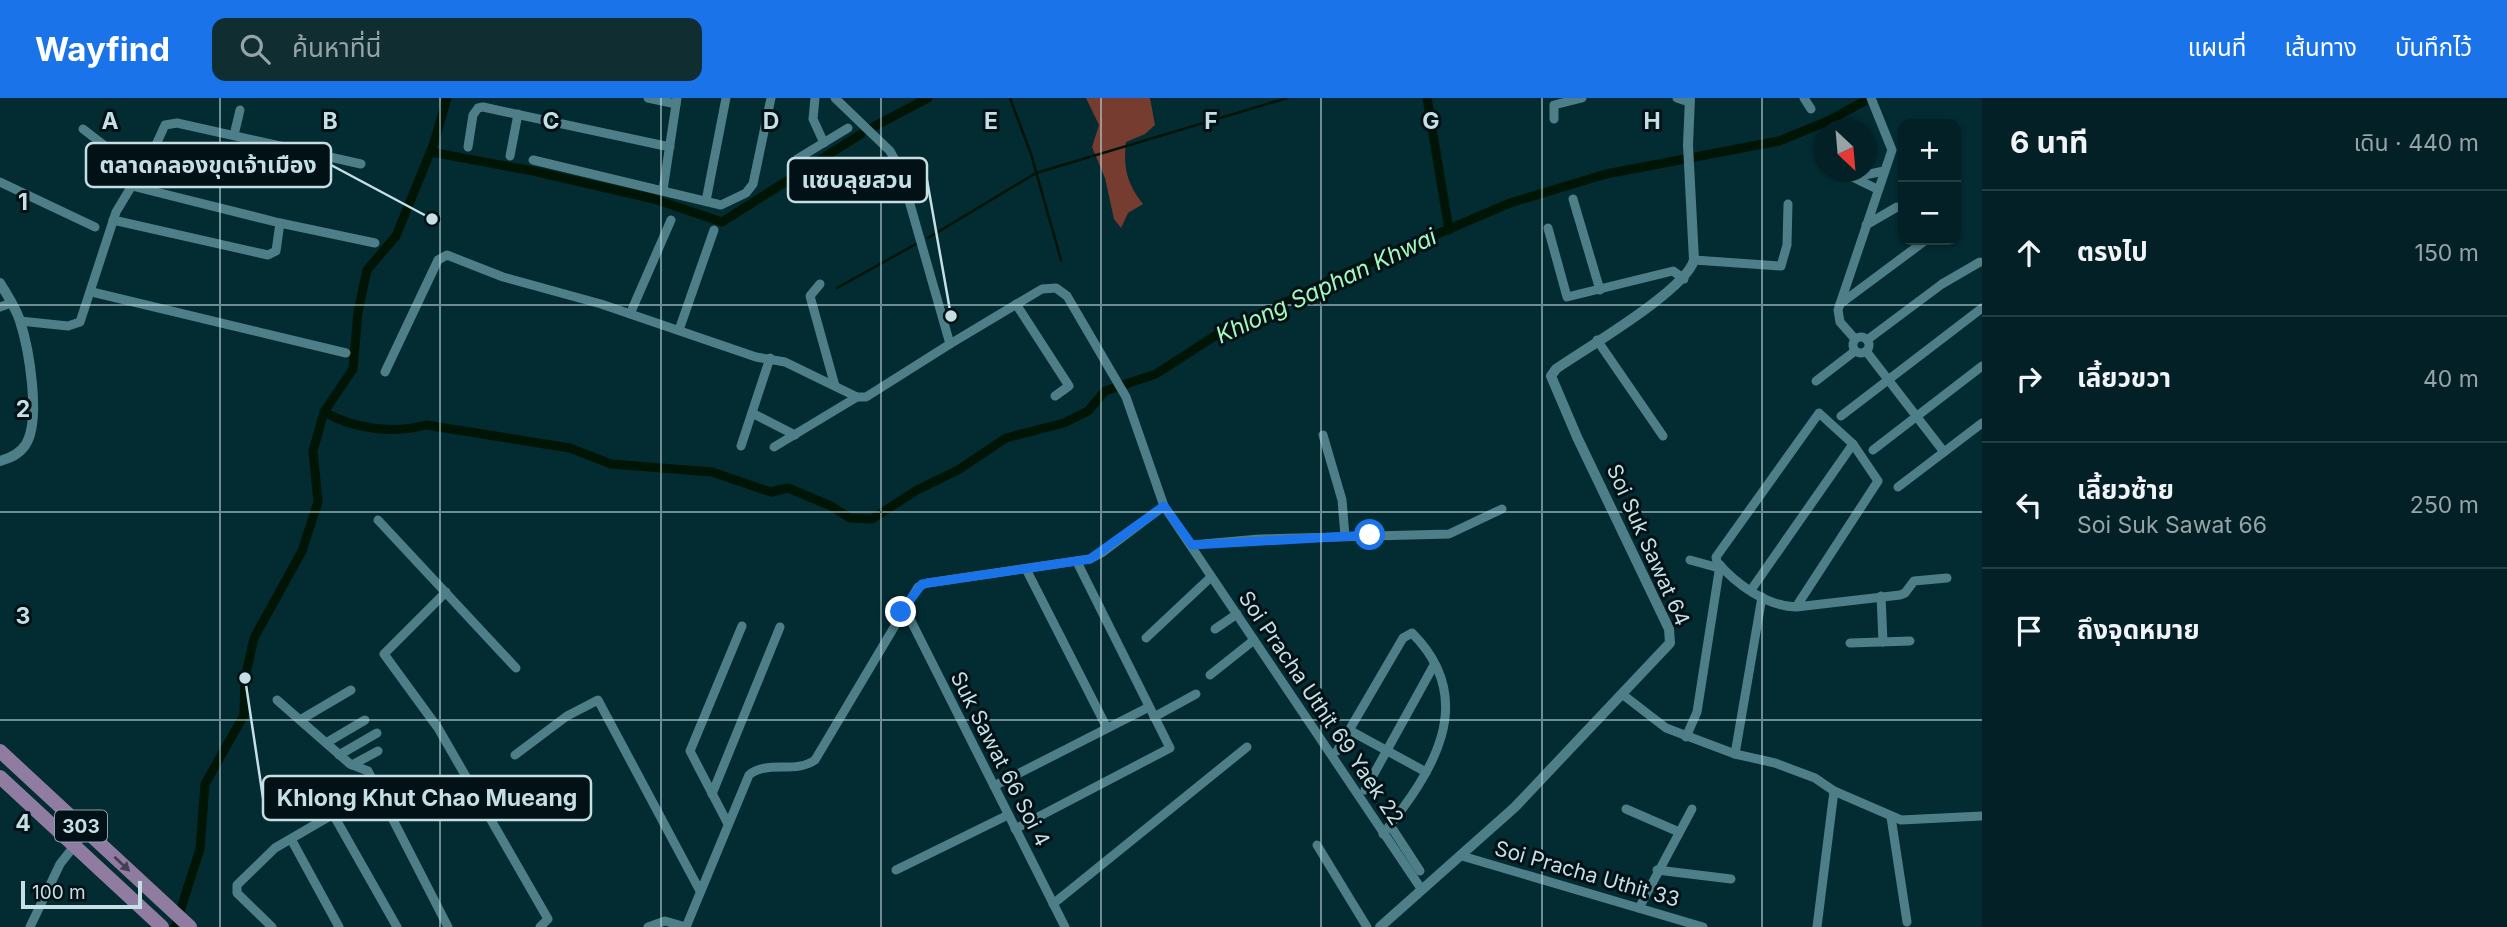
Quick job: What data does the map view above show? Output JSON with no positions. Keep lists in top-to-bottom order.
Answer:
{
  "streets": {
    "main road": ["303"],
    "street": [
      "Soi Suk Sawat 64",
      "Soi Pracha Uthit 69 Yaek 22",
      "Suk Sawat 66 Soi 4",
      "Soi Pracha Uthit 33"
    ]
  },
  "crossings": [
    ["Soi Suk Sawat 64", "Soi Pracha Uthit 69 Yaek 22"],
    ["Soi Suk Sawat 64", "Soi Pracha Uthit 33"]
  ],
  "water": ["Khlong Saphan Khwai"],
  "places": ["ตลาดคลองขุดเจ้าเมือง", "แซบลุยสวน", "Khlong Khut Chao Mueang"],
  "scale_bar": "100 m",
  "north": "bottom right",
  "page": {
    "header": "Wayfind",
    "search": "ค้นหาที่นี่",
    "nav": ["แผนที่", "เส้นทาง", "บันทึกไว้"],
    "heading": ["6 นาที", "เดิน · 440 m"],
    "map_buttons": ["+", "−"],
    "list": [
      ["ตรงไป", "150 m"],
      ["เลี้ยวขวา", "40 m"],
      ["เลี้ยวซ้าย", "Soi Suk Sawat 66", "250 m"],
      "ถึงจุดหมาย"
    ],
    "scale": "100 m"
  },
  "grid": {
    "columns": [
      "A",
      "B",
      "C",
      "D",
      "E",
      "F",
      "G",
      "H"
    ],
    "rows": [
      "1",
      "2",
      "3",
      "4"
    ]
  }
}
